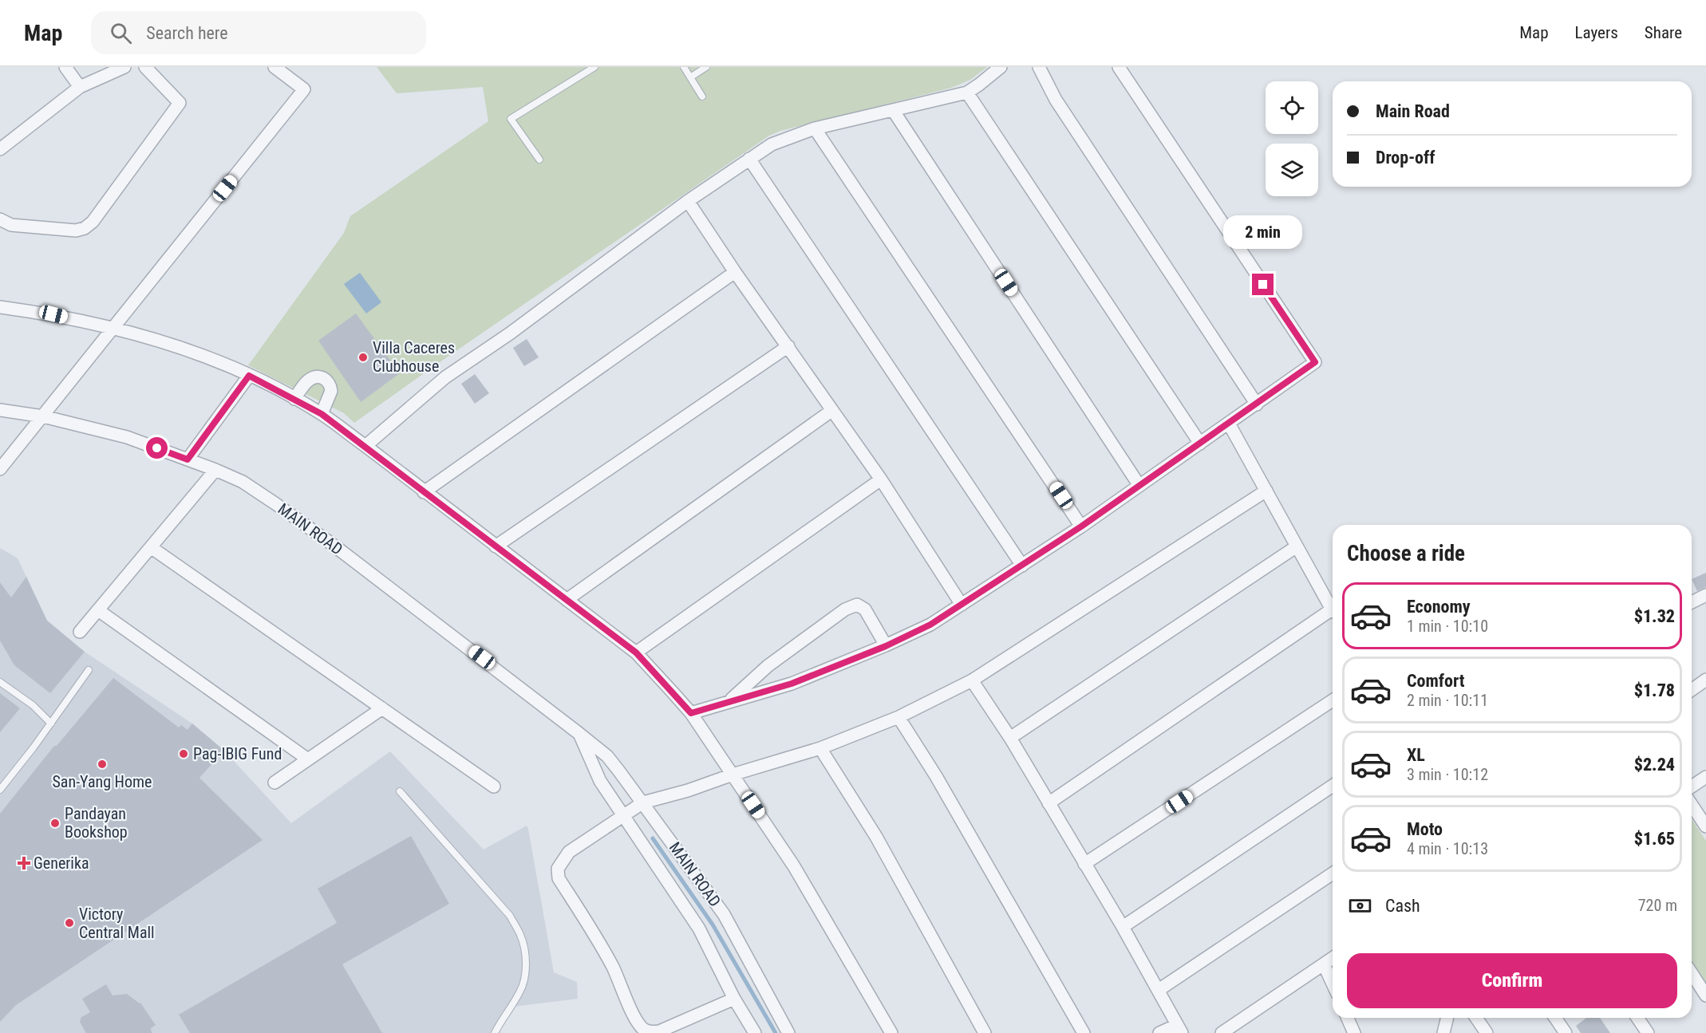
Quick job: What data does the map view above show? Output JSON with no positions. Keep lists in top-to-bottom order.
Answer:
{
  "streets": {
    "street": ["MAIN ROAD"]
  },
  "places": {
    "other": [
      "Villa Caceres Clubhouse",
      "Pag-IBIG Fund",
      "San-Yang Home",
      "Pandayan Bookshop",
      "Victory Central Mall"
    ],
    "health": ["Generika"]
  },
  "page": {
    "header": "Map",
    "search": "Search here",
    "nav": ["Map", "Layers", "Share"],
    "banner": ["Main Road", "Drop-off"],
    "bubble": "2 min",
    "heading": "Choose a ride",
    "list": [
      {
        "name": "Economy",
        "note": "1 min · 10:10",
        "value": "$1.32"
      },
      {
        "name": "Comfort",
        "note": "2 min · 10:11",
        "value": "$1.78"
      },
      {
        "name": "XL",
        "note": "3 min · 10:12",
        "value": "$2.24"
      },
      {
        "name": "Moto",
        "note": "4 min · 10:13",
        "value": "$1.65"
      }
    ],
    "pay": ["Cash", "720 m"],
    "buttons": "Confirm"
  }
}
